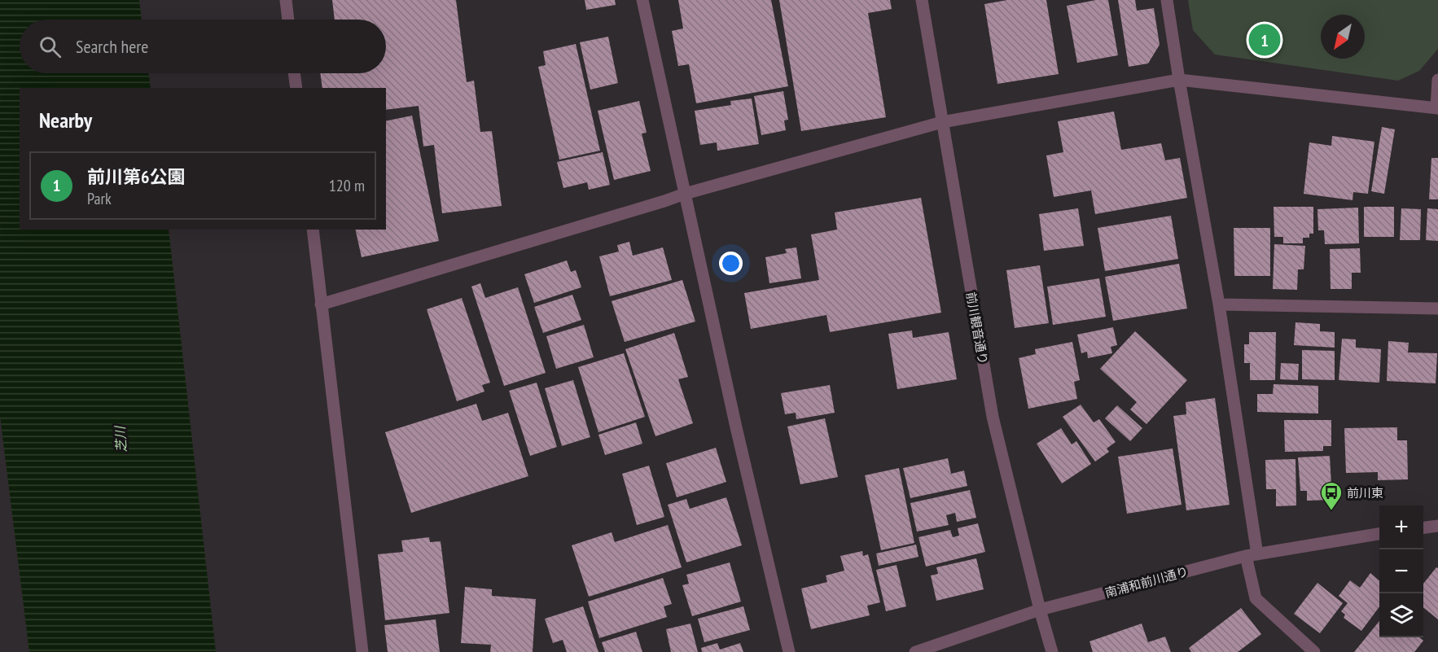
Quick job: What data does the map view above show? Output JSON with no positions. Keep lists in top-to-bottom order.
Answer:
{
  "streets": {
    "street": ["前川観音通り", "南浦和前川通り"]
  },
  "crossings": [
    ["前川観音通り", "南浦和前川通り"]
  ],
  "water": ["芝川"],
  "places": {
    "bus stop": ["前川東"]
  },
  "north": "bottom left",
  "page": {
    "search": "Search here",
    "pins": "1",
    "heading": "Nearby",
    "list": [
      {
        "mark": "1",
        "name": "前川第6公園",
        "note": "Park",
        "value": "120 m"
      }
    ],
    "map_buttons": ["+", "−"]
  }
}
